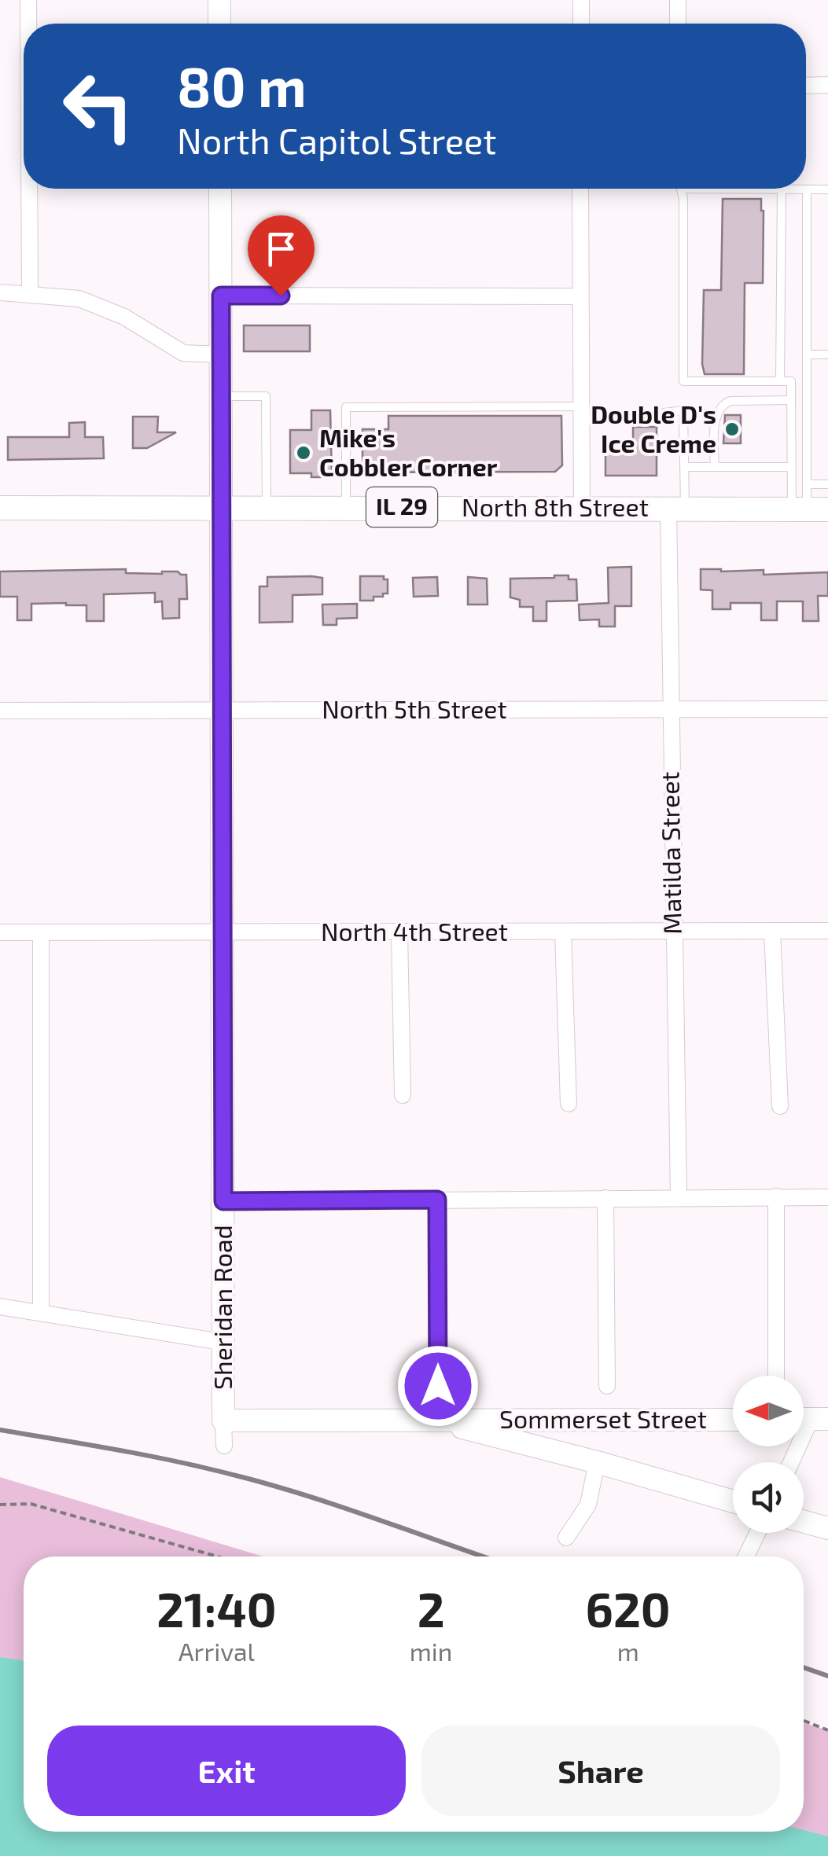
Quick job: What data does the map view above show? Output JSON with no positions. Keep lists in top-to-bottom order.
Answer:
{
  "streets": {
    "main road": [
      "IL 29",
      "North 8th Street",
      "Sheridan Road",
      "Sommerset Street"
    ],
    "street": ["North 5th Street", "Matilda Street", "North 4th Street"]
  },
  "crossings": [
    ["North 8th Street", "Matilda Street"],
    ["North 8th Street", "Sheridan Road"],
    ["North 5th Street", "Matilda Street"],
    ["North 5th Street", "Sheridan Road"],
    ["Matilda Street", "North 4th Street"],
    ["North 4th Street", "Sheridan Road"],
    ["Sheridan Road", "Sommerset Street"]
  ],
  "places": ["Double D's Ice Creme", "Mike's Cobbler Corner"],
  "north": "left",
  "page": {
    "turn": ["80 m", "North Capitol Street"],
    "eta": [
      "21:40",
      "Arrival",
      "2",
      "min",
      "620",
      "m"
    ],
    "buttons": ["Exit", "Share"]
  }
}
